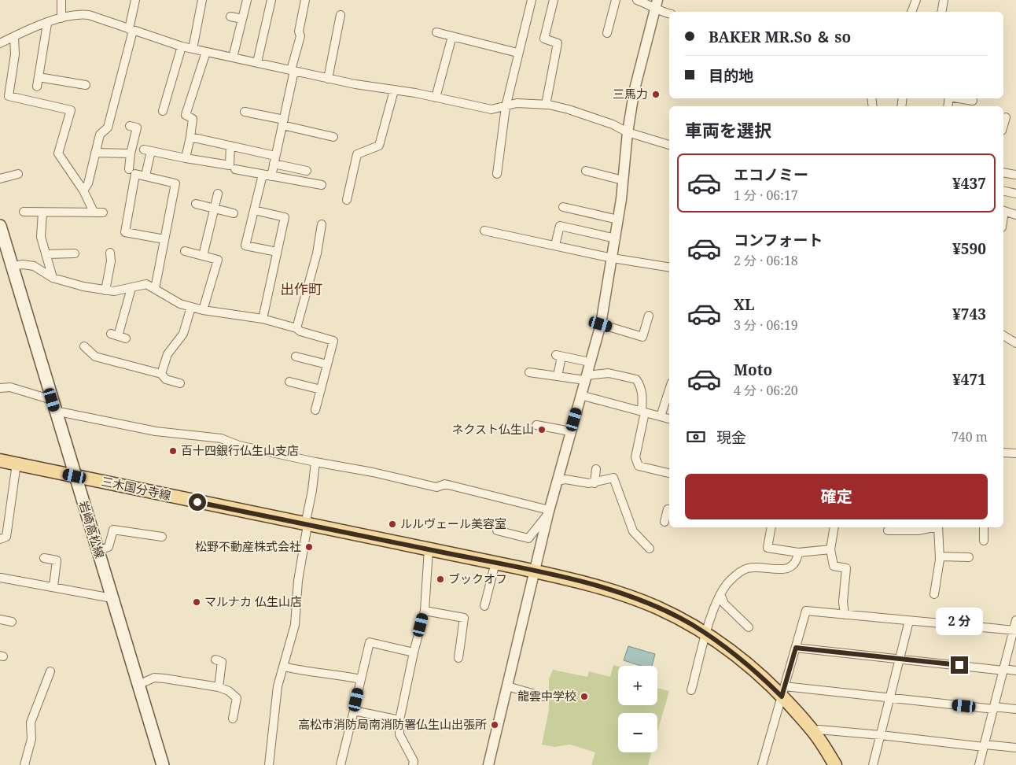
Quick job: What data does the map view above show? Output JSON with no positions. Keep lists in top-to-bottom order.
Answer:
{
  "streets": {
    "main road": ["三木国分寺線", "岩崎高松線"]
  },
  "crossings": [
    ["三木国分寺線", "岩崎高松線"]
  ],
  "districts": ["出作町"],
  "places": [
    "三馬力",
    "ネクスト仏生山",
    "百十四銀行仏生山支店",
    "ルルヴェール美容室",
    "松野不動産株式会社",
    "ブックオフ",
    "マルナカ 仏生山店",
    "龍雲中学校",
    "高松市消防局南消防署仏生山出張所"
  ],
  "page": {
    "banner": ["BAKER MR.So ＆ so", "目的地"],
    "heading": "車両を選択",
    "list": [
      {
        "name": "エコノミー",
        "note": "1 分 · 06:17",
        "value": "¥437"
      },
      {
        "name": "コンフォート",
        "note": "2 分 · 06:18",
        "value": "¥590"
      },
      {
        "name": "XL",
        "note": "3 分 · 06:19",
        "value": "¥743"
      },
      {
        "name": "Moto",
        "note": "4 分 · 06:20",
        "value": "¥471"
      }
    ],
    "pay": ["現金", "740 m"],
    "buttons": "確定",
    "bubble": "2 分",
    "map_buttons": ["+", "−"]
  }
}
